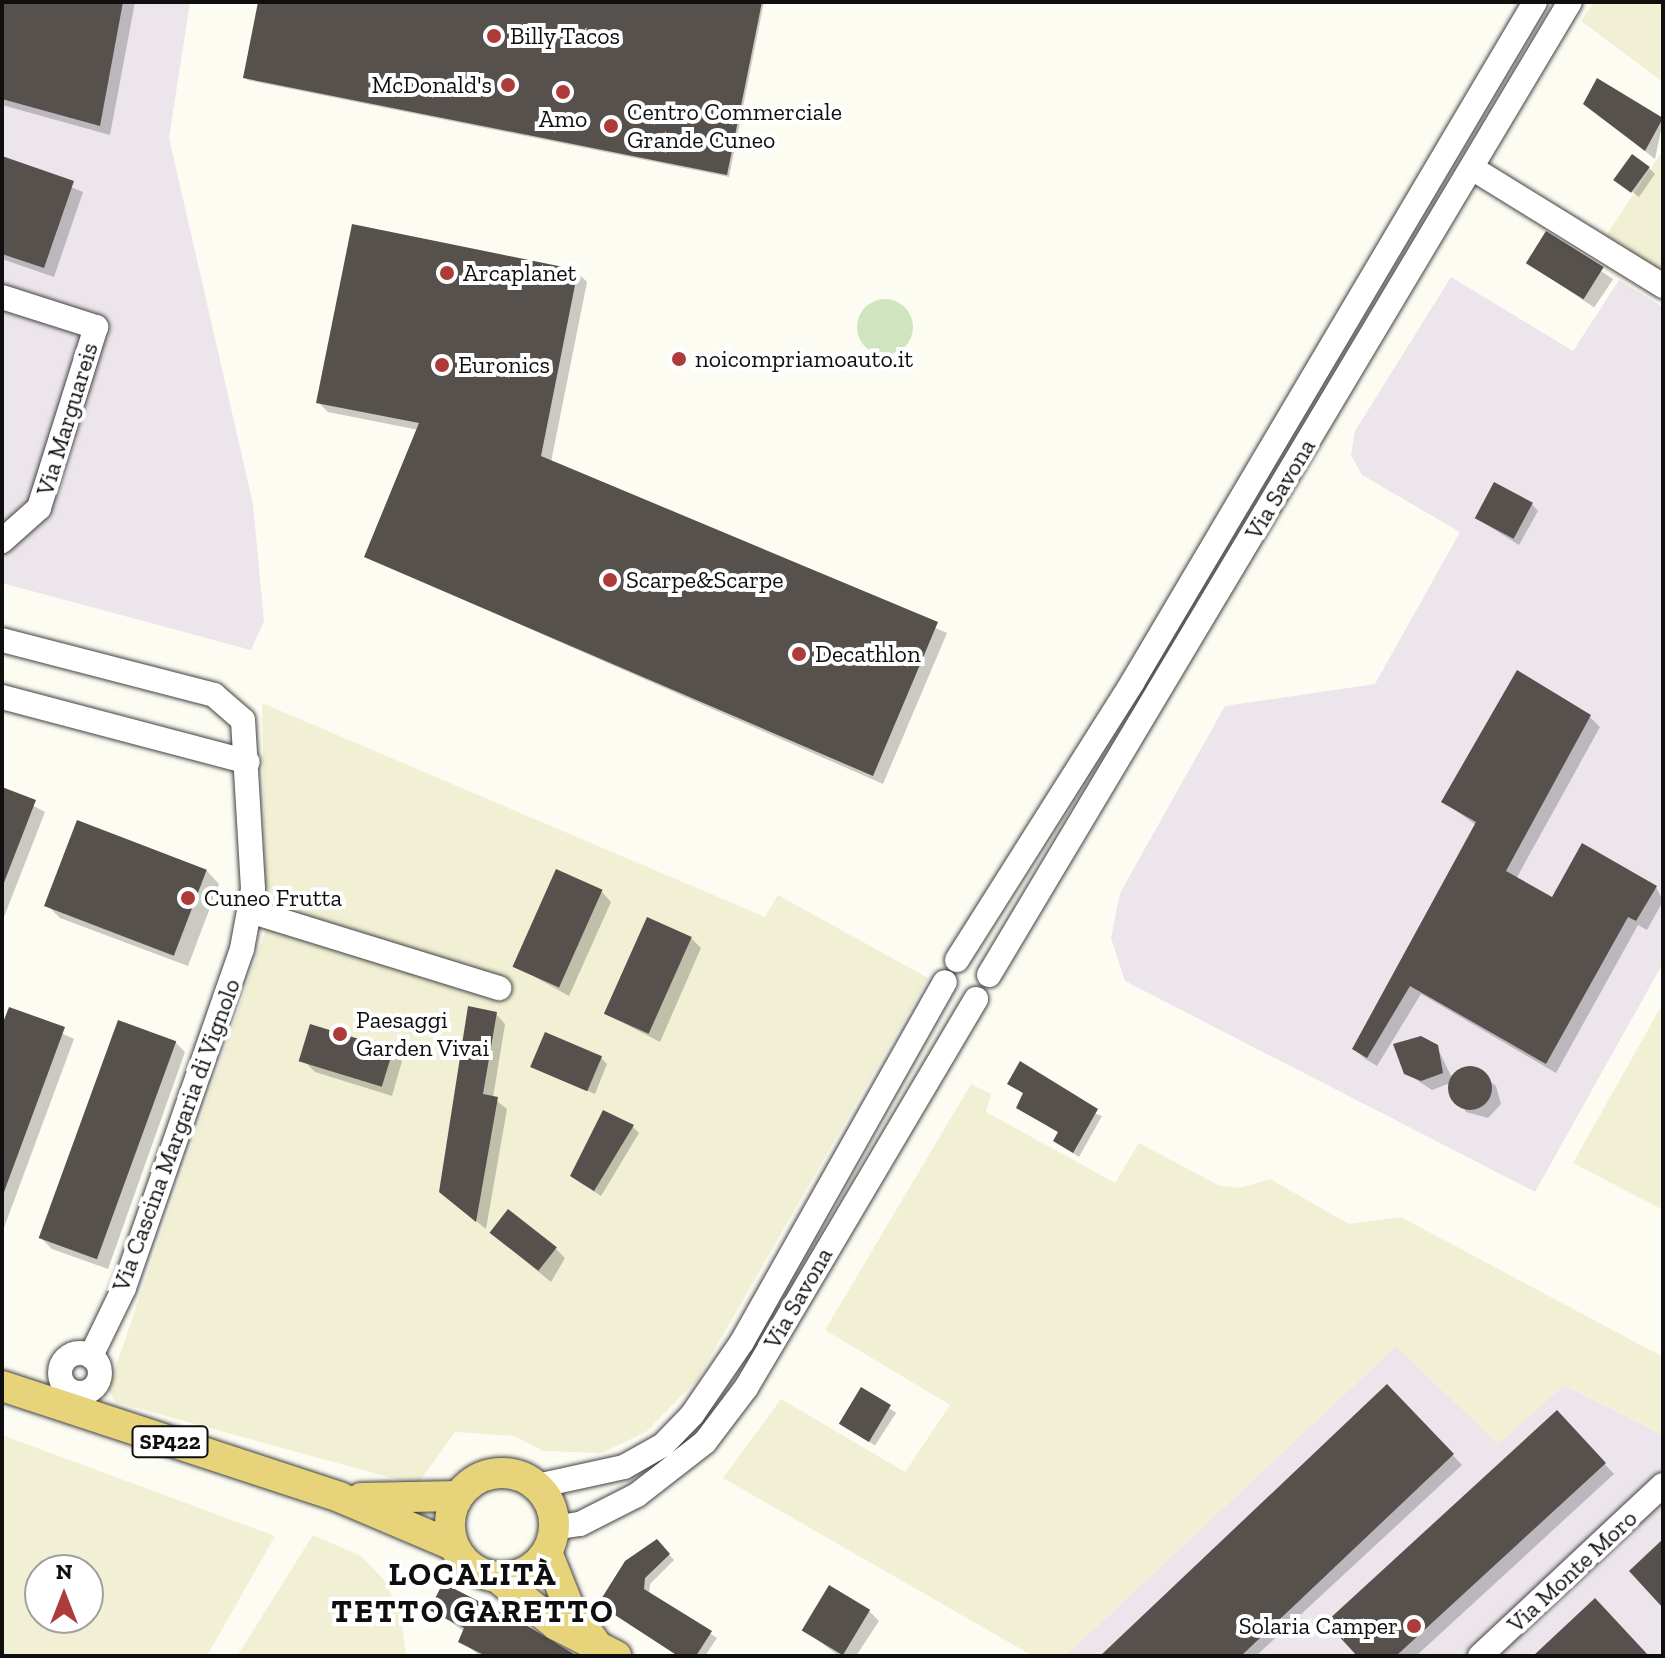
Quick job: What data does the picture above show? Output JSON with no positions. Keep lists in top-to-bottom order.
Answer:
{
  "streets": {
    "main road": ["SP422"],
    "street": [
      "Via Marguareis",
      "Via Savona",
      "Via Cascina Margaria di Vignolo",
      "Via Monte Moro"
    ]
  },
  "crossings": [
    ["Via Savona", "SP422"],
    ["Via Cascina Margaria di Vignolo", "SP422"]
  ],
  "districts": ["LOCALITÀ TETTO GARETTO"],
  "places": [
    "Billy Tacos",
    "McDonald's",
    "Amo",
    "Centro Commerciale Grande Cuneo",
    "Arcaplanet",
    "noicompriamoauto.it",
    "Euronics",
    "Scarpe&Scarpe",
    "Decathlon",
    "Cuneo Frutta",
    "Paesaggi Garden Vivai",
    "Solaria Camper"
  ],
  "north": "top"
}
